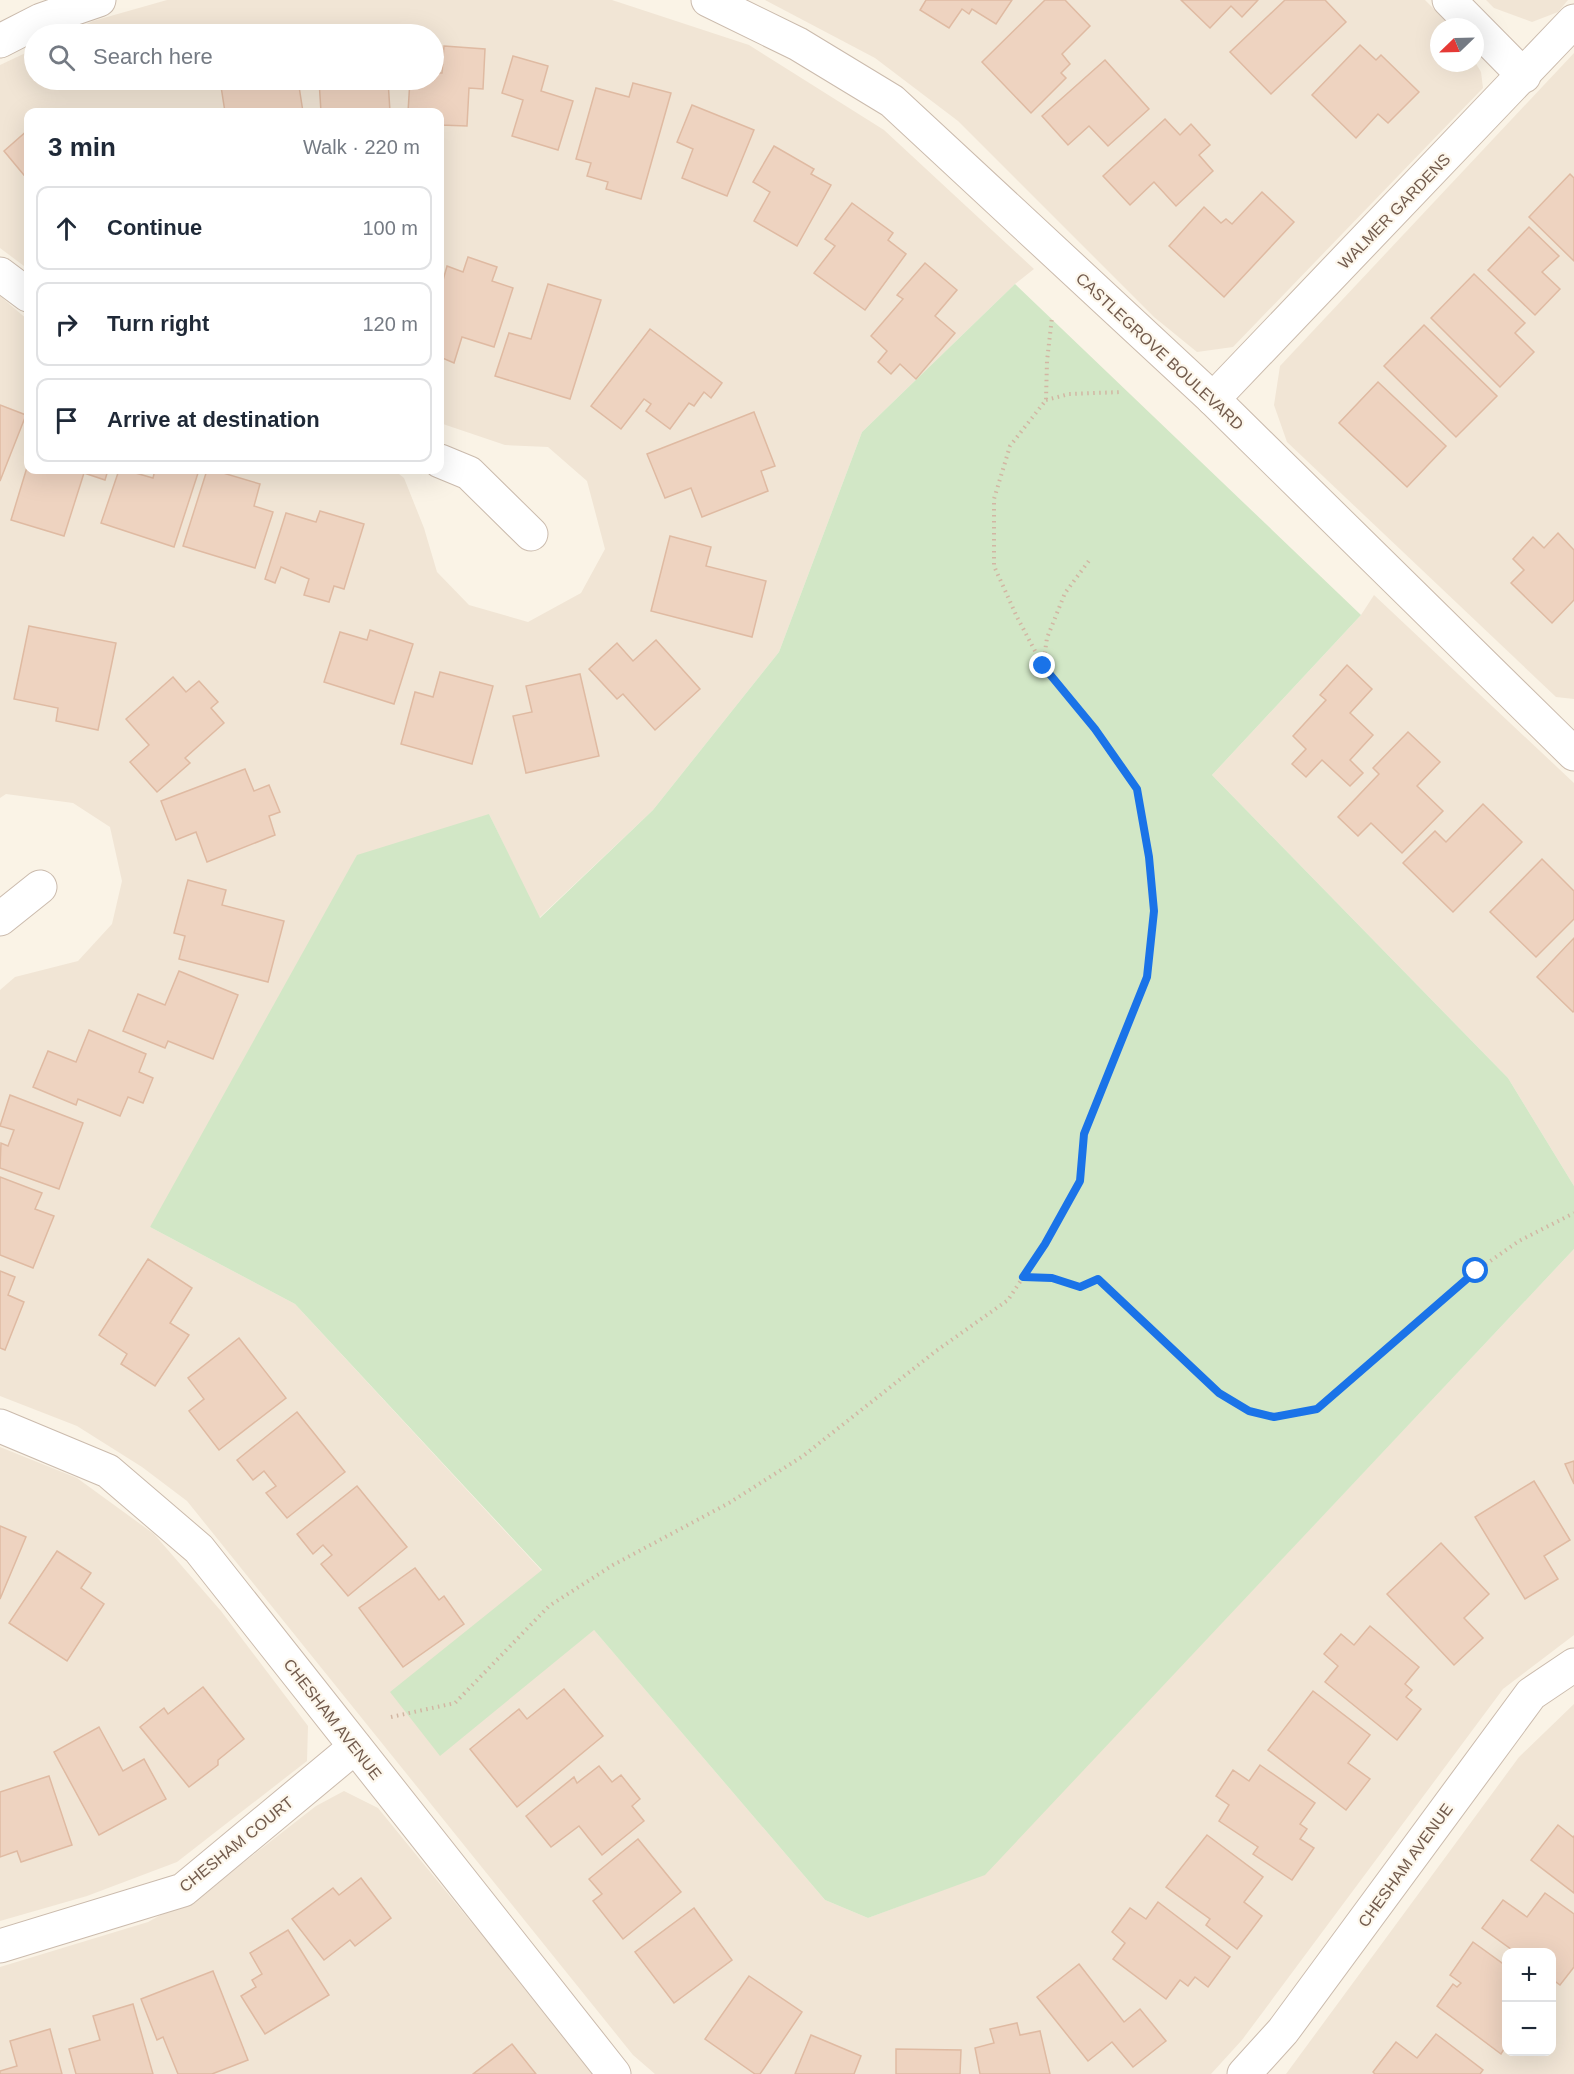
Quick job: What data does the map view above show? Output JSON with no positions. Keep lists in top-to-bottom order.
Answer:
{
  "streets": {
    "street": [
      "WALMER GARDENS",
      "CASTLEGROVE BOULEVARD",
      "CHESHAM AVENUE",
      "CHESHAM COURT"
    ]
  },
  "crossings": [
    ["WALMER GARDENS", "CASTLEGROVE BOULEVARD"],
    ["CHESHAM AVENUE", "CHESHAM COURT"]
  ],
  "north": "bottom left",
  "page": {
    "search": "Search here",
    "heading": ["3 min", "Walk · 220 m"],
    "list": [
      ["Continue", "100 m"],
      ["Turn right", "120 m"],
      "Arrive at destination"
    ],
    "map_buttons": ["+", "−"]
  }
}
